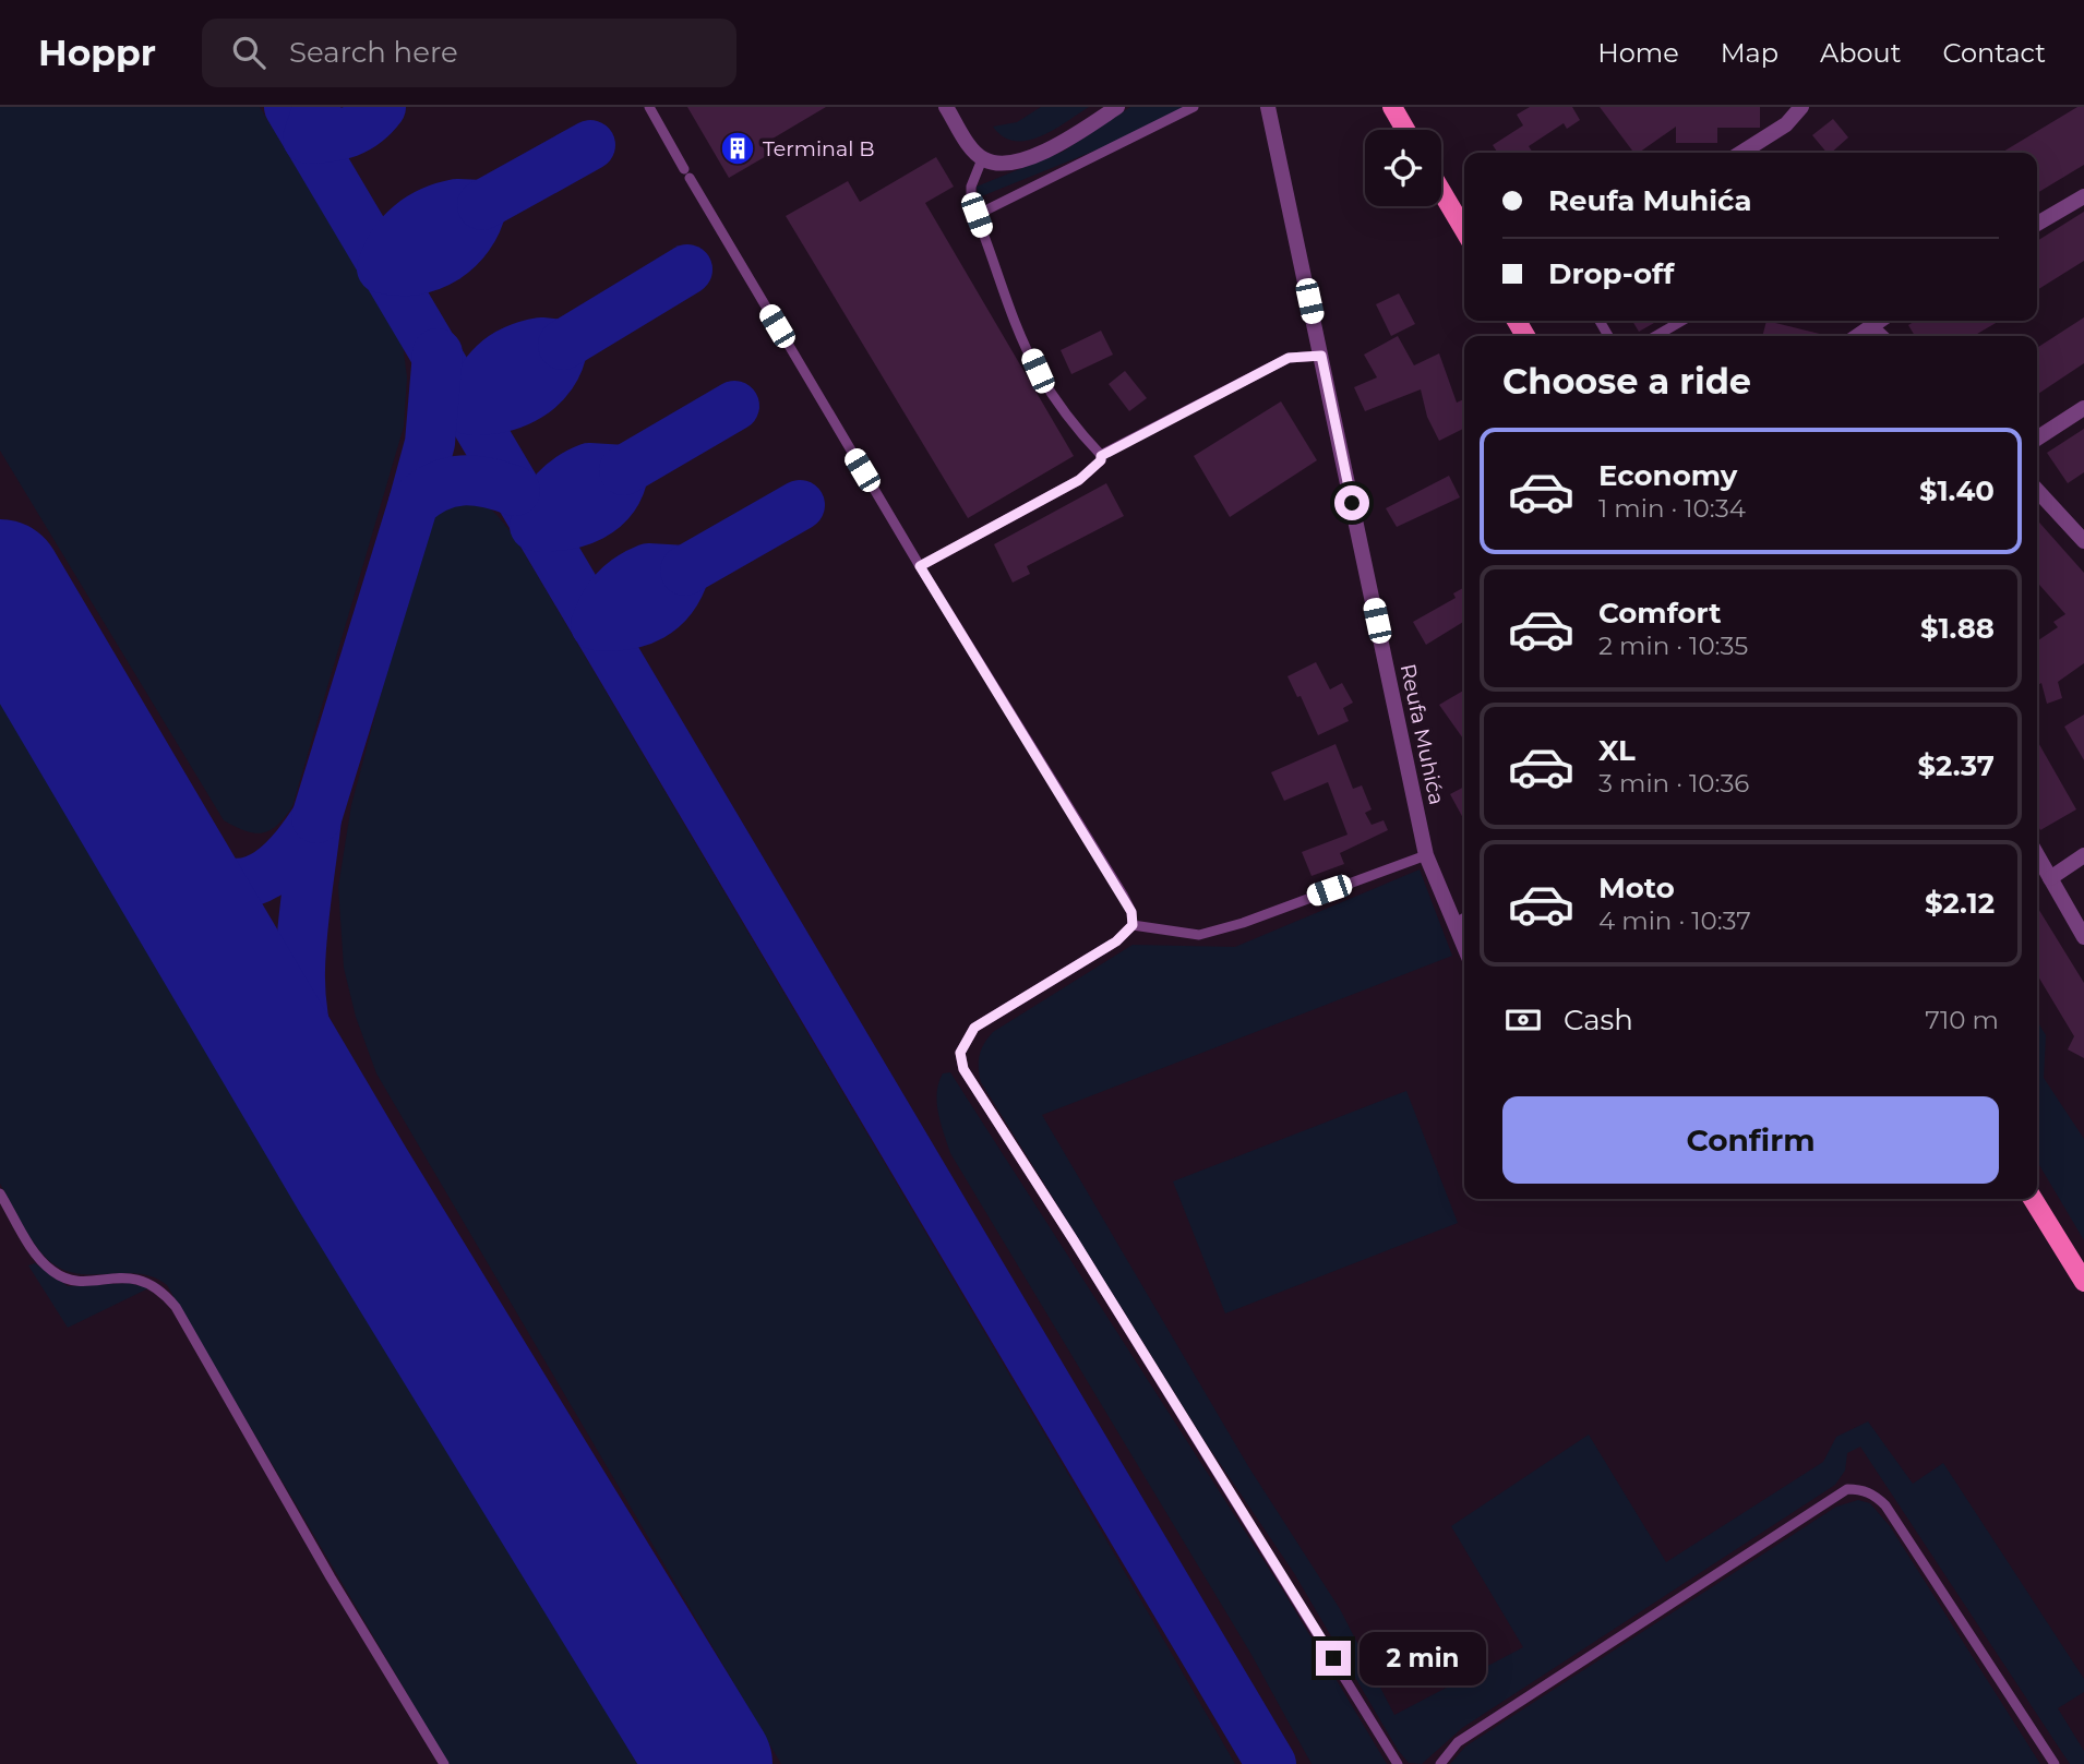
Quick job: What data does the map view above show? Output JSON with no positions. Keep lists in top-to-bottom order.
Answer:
{
  "streets": {
    "street": ["Reufa Muhića"]
  },
  "places": {
    "building": ["Terminal B"]
  },
  "page": {
    "header": "Hoppr",
    "search": "Search here",
    "nav": [
      "Home",
      "Map",
      "About",
      "Contact"
    ],
    "banner": ["Reufa Muhića", "Drop-off"],
    "heading": "Choose a ride",
    "list": [
      {
        "name": "Economy",
        "note": "1 min · 10:34",
        "value": "$1.40"
      },
      {
        "name": "Comfort",
        "note": "2 min · 10:35",
        "value": "$1.88"
      },
      {
        "name": "XL",
        "note": "3 min · 10:36",
        "value": "$2.37"
      },
      {
        "name": "Moto",
        "note": "4 min · 10:37",
        "value": "$2.12"
      }
    ],
    "pay": ["Cash", "710 m"],
    "buttons": "Confirm",
    "bubble": "2 min"
  }
}
